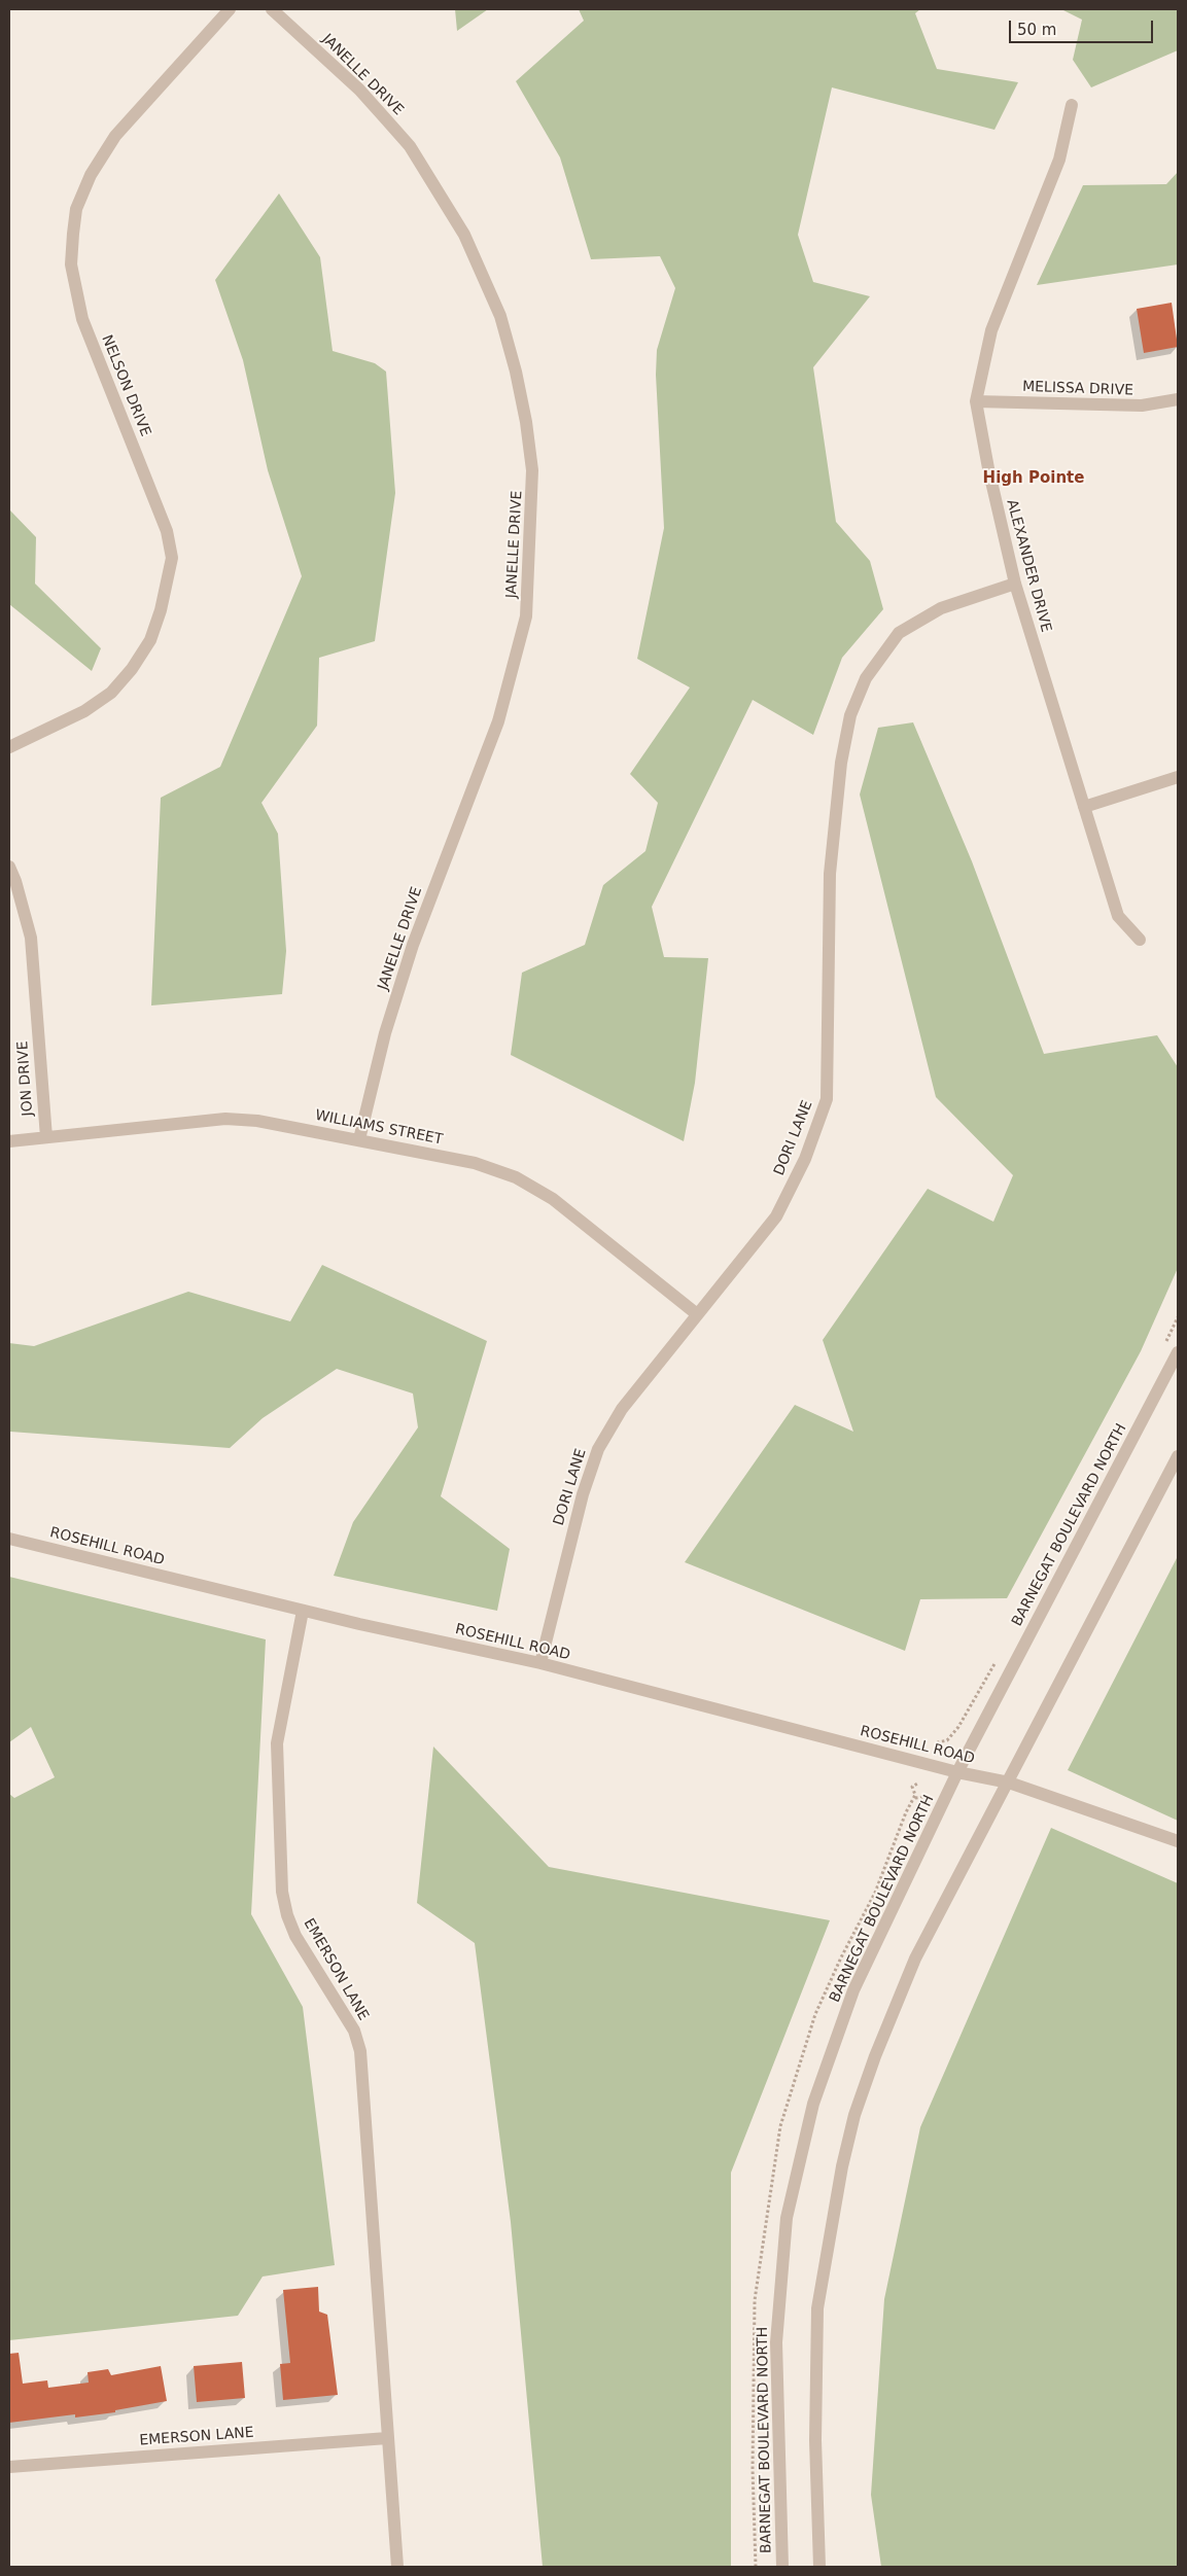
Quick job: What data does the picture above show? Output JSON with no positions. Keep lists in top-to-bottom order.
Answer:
{
  "streets": {
    "street": [
      "JANELLE DRIVE",
      "NELSON DRIVE",
      "MELISSA DRIVE",
      "ALEXANDER DRIVE",
      "JON DRIVE",
      "WILLIAMS STREET",
      "DORI LANE",
      "BARNEGAT BOULEVARD NORTH",
      "ROSEHILL ROAD",
      "EMERSON LANE"
    ]
  },
  "crossings": [
    ["JANELLE DRIVE", "WILLIAMS STREET"],
    ["MELISSA DRIVE", "ALEXANDER DRIVE"],
    ["ALEXANDER DRIVE", "DORI LANE"],
    ["JON DRIVE", "WILLIAMS STREET"],
    ["WILLIAMS STREET", "DORI LANE"],
    ["DORI LANE", "ROSEHILL ROAD"],
    ["BARNEGAT BOULEVARD NORTH", "ROSEHILL ROAD"],
    ["ROSEHILL ROAD", "EMERSON LANE"]
  ],
  "districts": ["High Pointe"],
  "scale_bar": "50 m"
}
